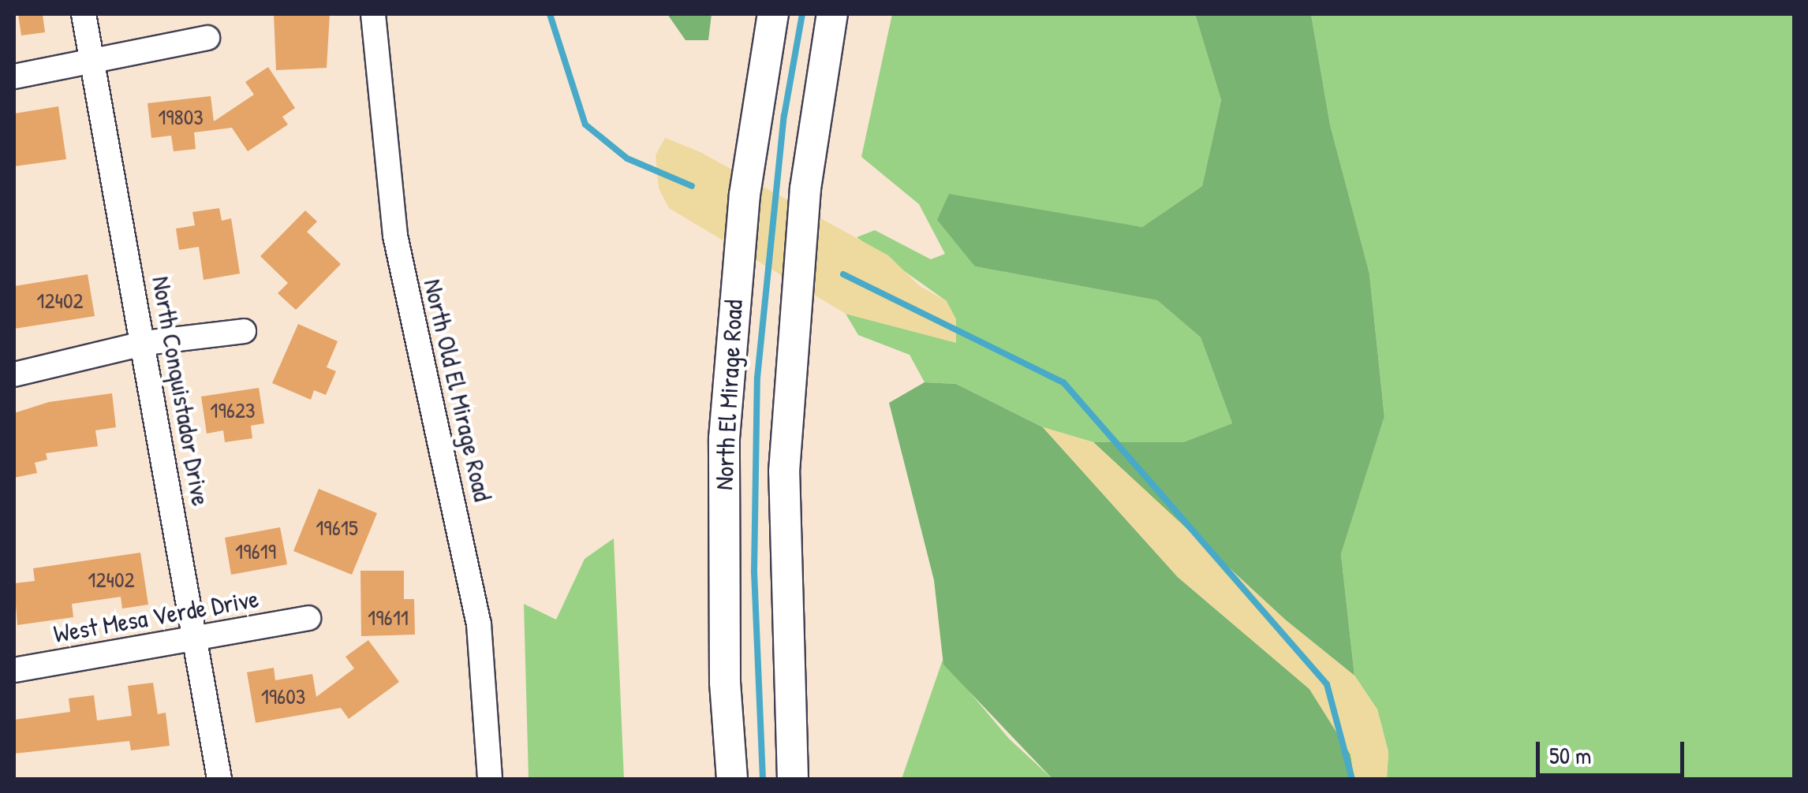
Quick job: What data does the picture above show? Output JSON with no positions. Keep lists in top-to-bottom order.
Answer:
{
  "streets": {
    "main road": ["North El Mirage Road"],
    "street": ["North Old El Mirage Road", "North Conquistador Drive", "West Mesa Verde Drive"]
  },
  "crossings": [
    ["North Conquistador Drive", "West Mesa Verde Drive"]
  ],
  "house_numbers": [
    "19803",
    "12402",
    "19623",
    "19615",
    "19619",
    "12402",
    "19611",
    "19603"
  ],
  "scale_bar": "50 m"
}
